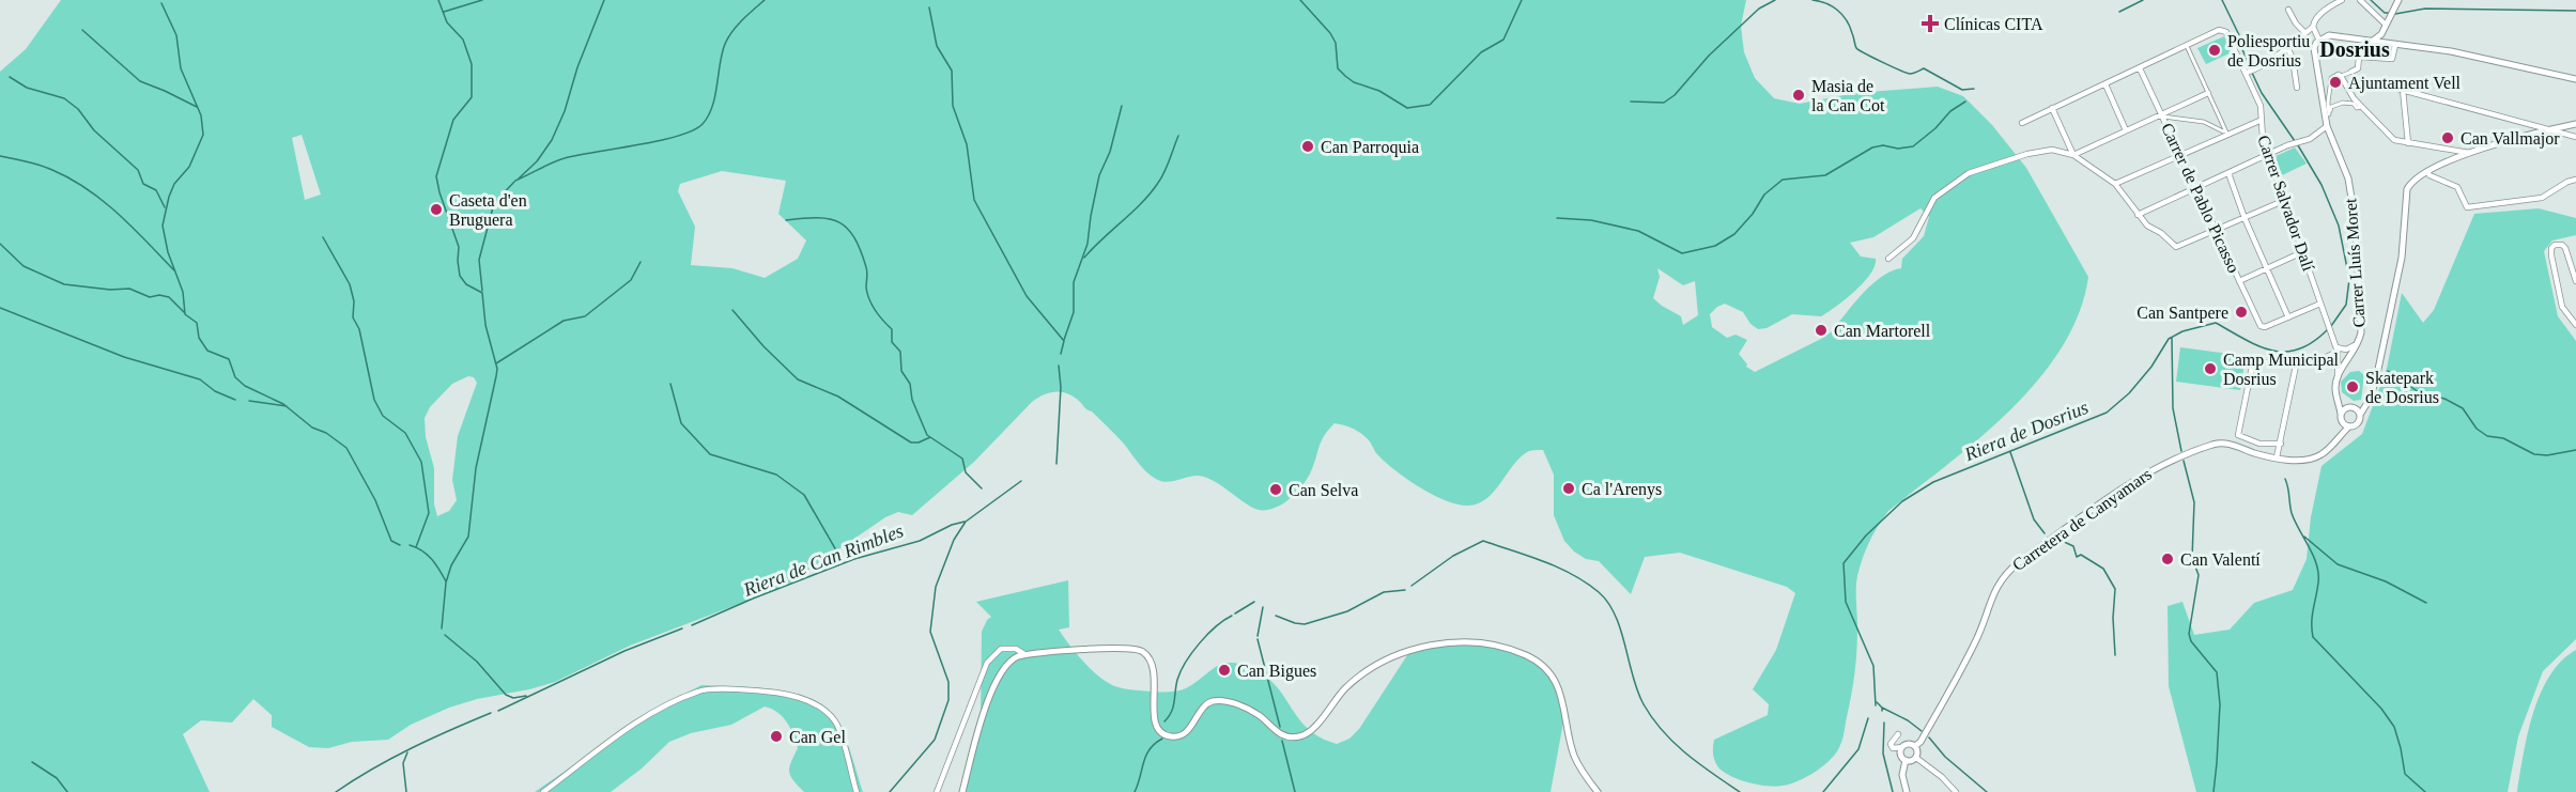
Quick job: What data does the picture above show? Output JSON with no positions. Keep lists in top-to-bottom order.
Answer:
{
  "streets": {
    "street": [
      "Carrer de Pablo Picasso",
      "Carrer Salvador Dalí",
      "Carrer Lluís Moret",
      "Carretera de Canyamars"
    ]
  },
  "crossings": [
    ["Carrer Salvador Dalí", "Carrer Lluís Moret"]
  ],
  "districts": ["Dosrius"],
  "water": ["Riera de Dosrius", "Riera de Can Rimbles"],
  "places": {
    "health": ["Clínicas CITA"],
    "other": [
      "Poliesportiu de Dosrius",
      "Ajuntament Vell",
      "Masia de la Can Cot",
      "Can Vallmajor",
      "Can Parroquia",
      "Caseta d'en Bruguera",
      "Can Santpere",
      "Can Martorell",
      "Camp Municipal Dosrius",
      "Skatepark de Dosrius",
      "Ca l'Arenys",
      "Can Selva",
      "Can Valentí",
      "Can Bigues",
      "Can Gel"
    ]
  }
}
